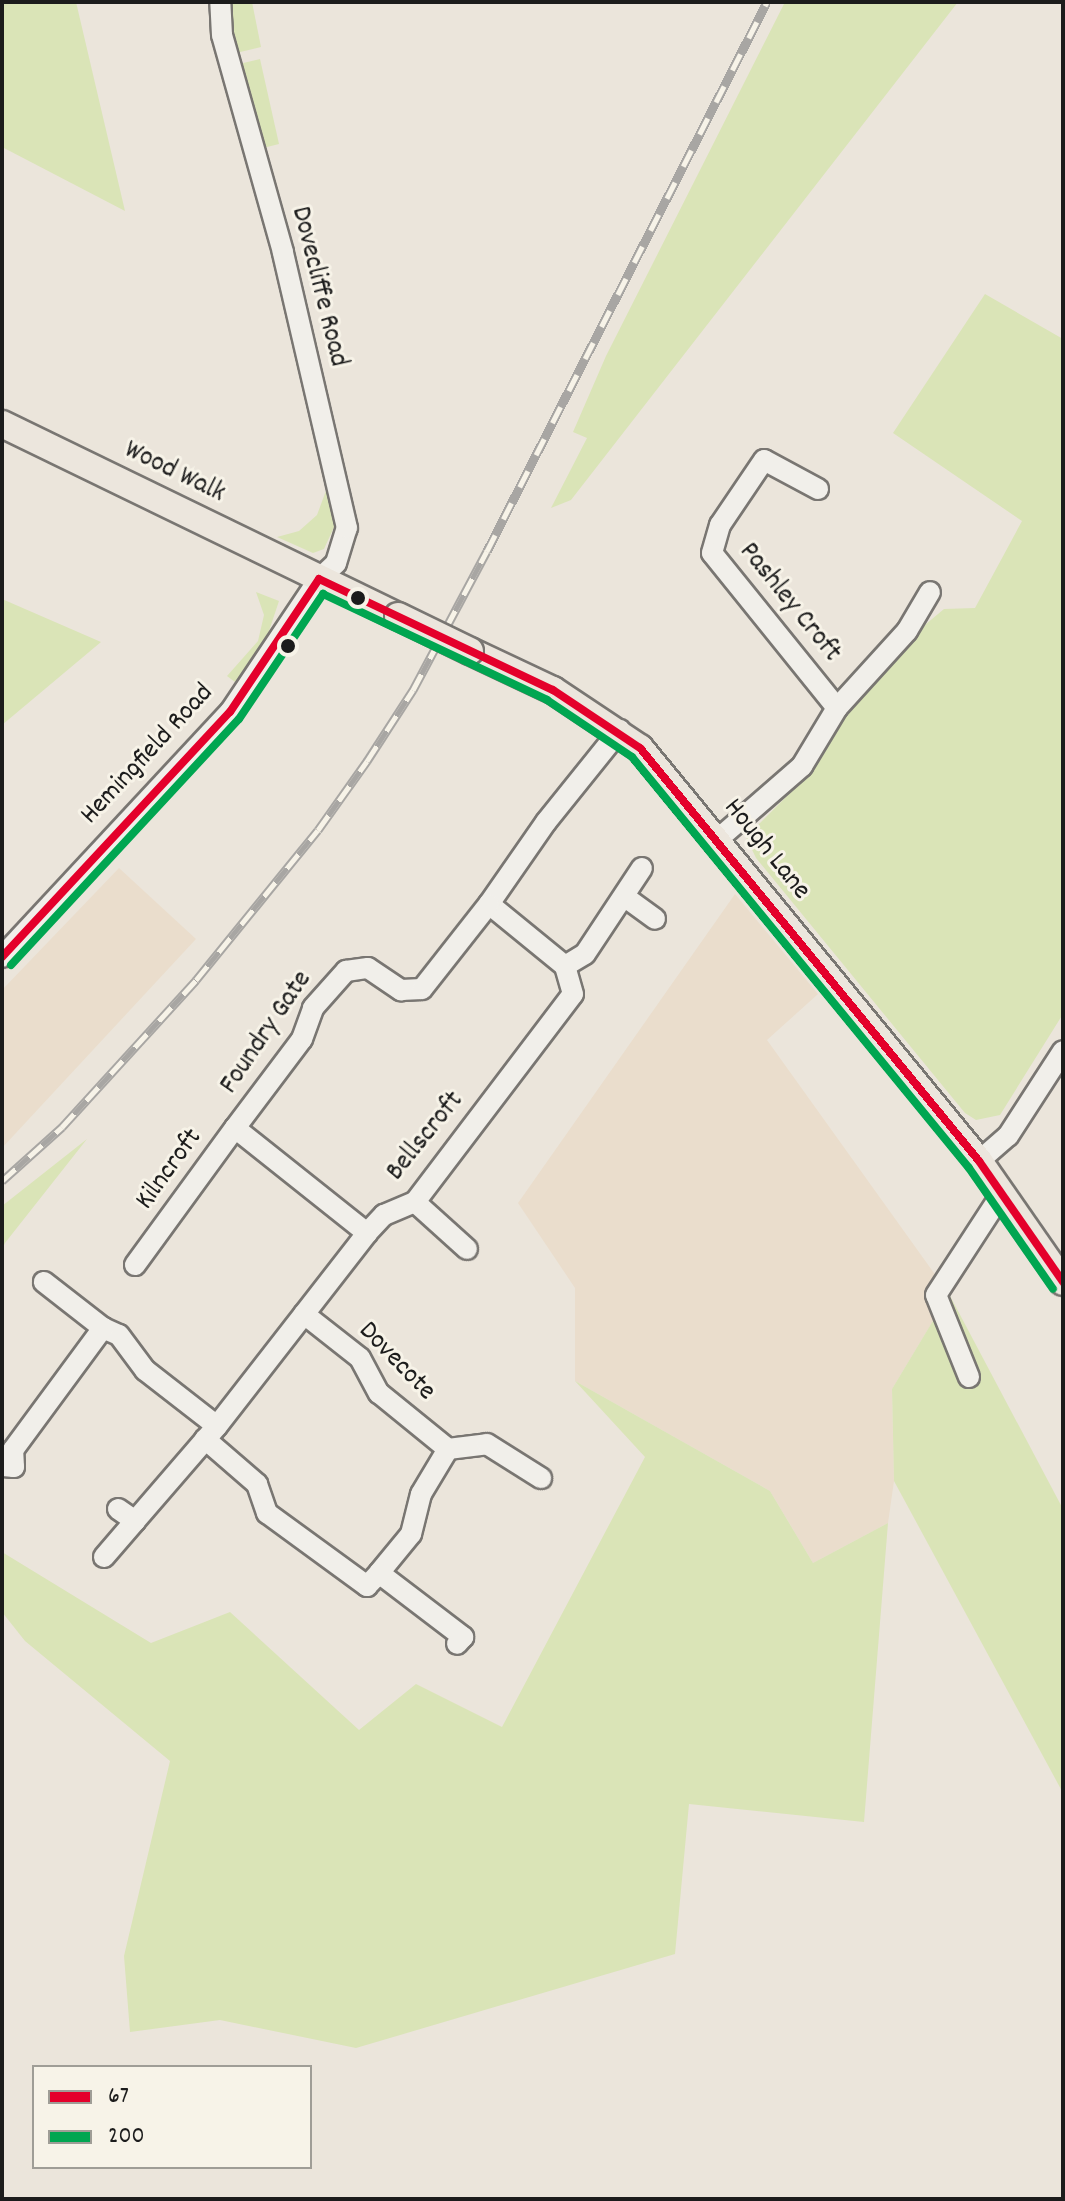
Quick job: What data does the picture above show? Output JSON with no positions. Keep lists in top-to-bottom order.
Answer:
{
  "streets": {
    "main road": ["Wood Walk", "Hough Lane"],
    "street": [
      "Dovecliffe Road",
      "Pashley Croft",
      "Hemingfield Road",
      "Foundry Gate",
      "Bellscroft",
      "Kilncroft",
      "Dovecote"
    ]
  },
  "crossings": [
    ["Dovecliffe Road", "Wood Walk"],
    ["Dovecliffe Road", "Hemingfield Road"],
    ["Dovecliffe Road", "Hough Lane"],
    ["Wood Walk", "Hemingfield Road"],
    ["Wood Walk", "Hough Lane"],
    ["Hemingfield Road", "Hough Lane"],
    ["Hough Lane", "Foundry Gate"],
    ["Foundry Gate", "Kilncroft"],
    ["Bellscroft", "Kilncroft"],
    ["Bellscroft", "Dovecote"]
  ],
  "lines": ["transit line 67", "transit line 200"],
  "legend": ["67", "200"]
}
